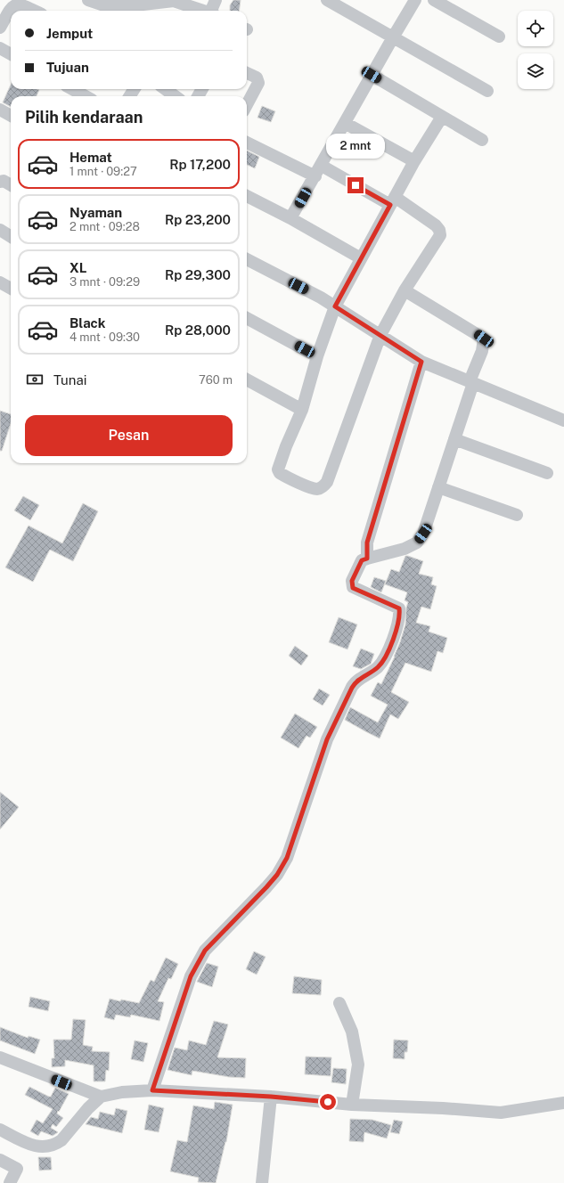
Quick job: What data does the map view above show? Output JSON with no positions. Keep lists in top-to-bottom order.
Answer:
{
  "page": {
    "banner": ["Jemput", "Tujuan"],
    "heading": "Pilih kendaraan",
    "bubble": "2 mnt",
    "list": [
      {
        "name": "Hemat",
        "note": "1 mnt · 09:27",
        "value": "Rp 17,200"
      },
      {
        "name": "Nyaman",
        "note": "2 mnt · 09:28",
        "value": "Rp 23,200"
      },
      {
        "name": "XL",
        "note": "3 mnt · 09:29",
        "value": "Rp 29,300"
      },
      {
        "name": "Black",
        "note": "4 mnt · 09:30",
        "value": "Rp 28,000"
      }
    ],
    "pay": ["Tunai", "760 m"],
    "buttons": "Pesan"
  }
}
